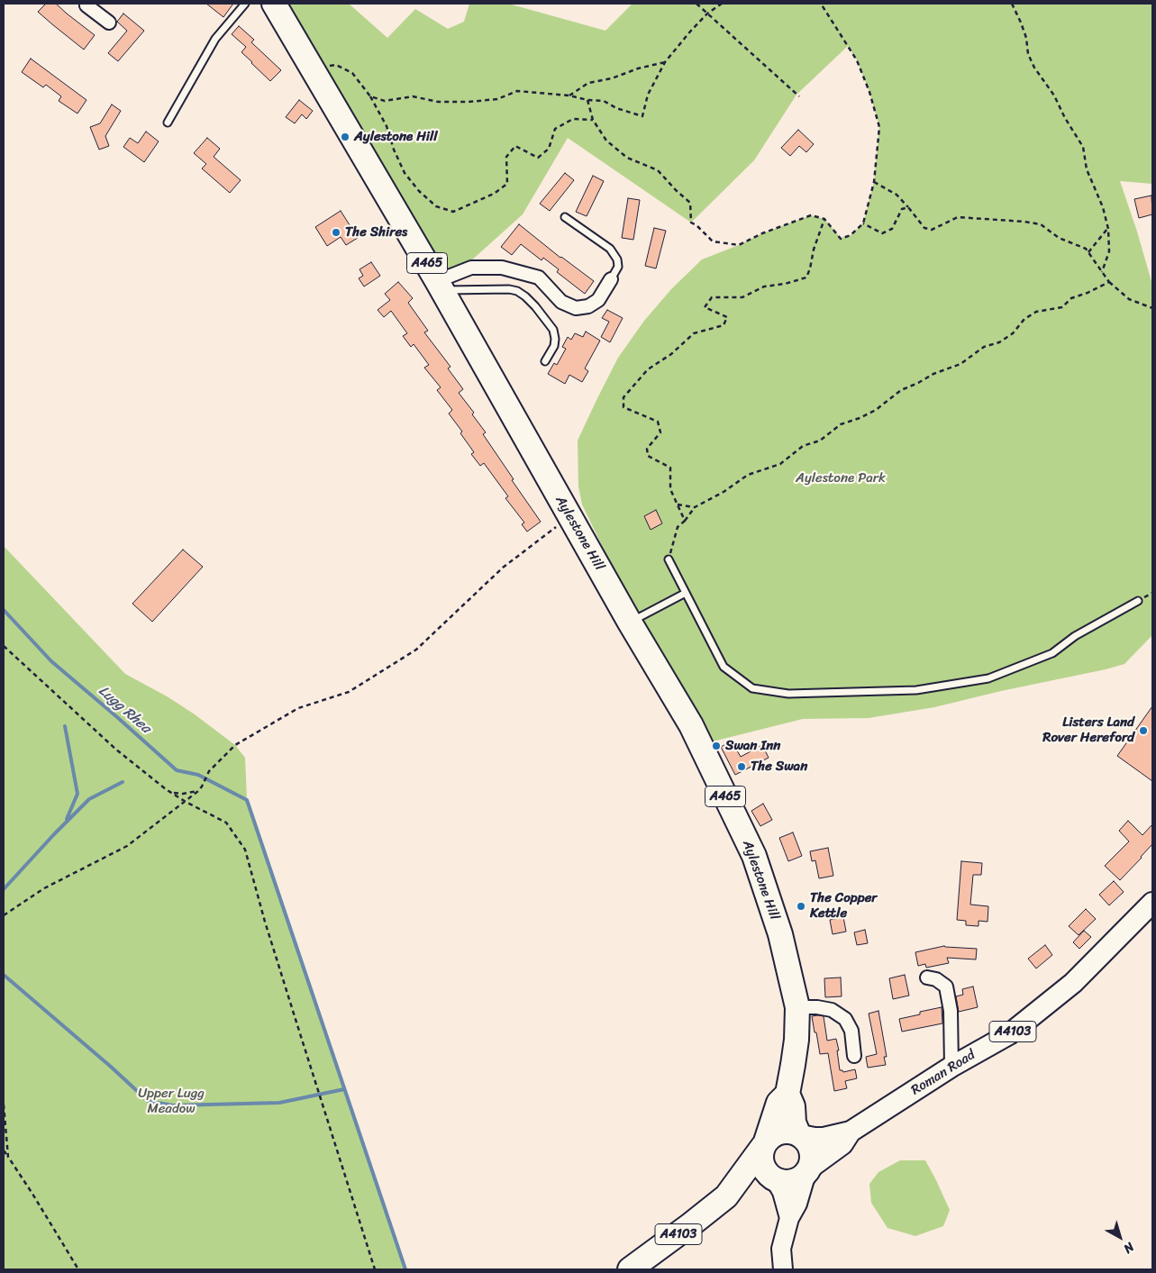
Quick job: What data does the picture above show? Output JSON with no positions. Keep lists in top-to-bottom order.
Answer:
{
  "streets": {
    "highway": ["A465", "Aylestone Hill", "A4103"],
    "main road": ["Roman Road"]
  },
  "crossings": [
    ["Aylestone Hill", "A4103"],
    ["Aylestone Hill", "Roman Road"],
    ["A4103", "Roman Road"]
  ],
  "water": ["Lugg Rhea"],
  "parks": ["Aylestone Park", "Upper Lugg Meadow"],
  "places": [
    "Aylestone Hill",
    "The Shires",
    "Listers Land Rover Hereford",
    "Swan Inn",
    "The Swan",
    "The Copper Kettle"
  ],
  "north": "bottom right"
}
